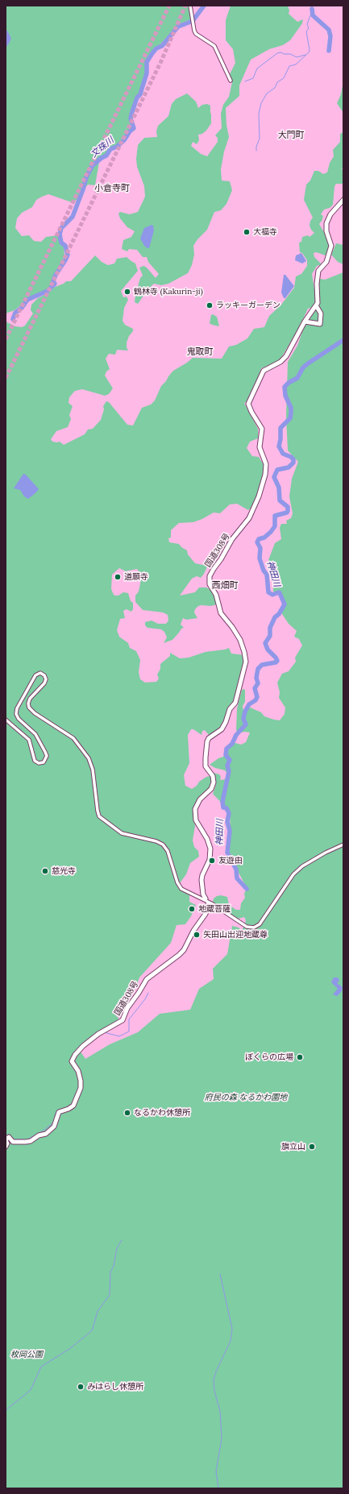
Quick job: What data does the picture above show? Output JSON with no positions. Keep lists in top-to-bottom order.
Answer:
{
  "streets": {
    "highway": ["国道308号"]
  },
  "districts": [
    "大門町",
    "小倉寺町",
    "鬼取町",
    "西畑町"
  ],
  "water": ["文珠川", "神田川"],
  "parks": ["府民の森 なるかわ園地", "枚岡公園"],
  "places": [
    "大福寺",
    "鶴林寺 (Kakurin-ji)",
    "ラッキーガーデン",
    "道願寺",
    "友遊由",
    "慈光寺",
    "地蔵菩薩",
    "矢田山出迎地蔵尊",
    "ぼくらの広場",
    "なるかわ休憩所",
    "旗立山",
    "みはらし休憩所"
  ]
}
